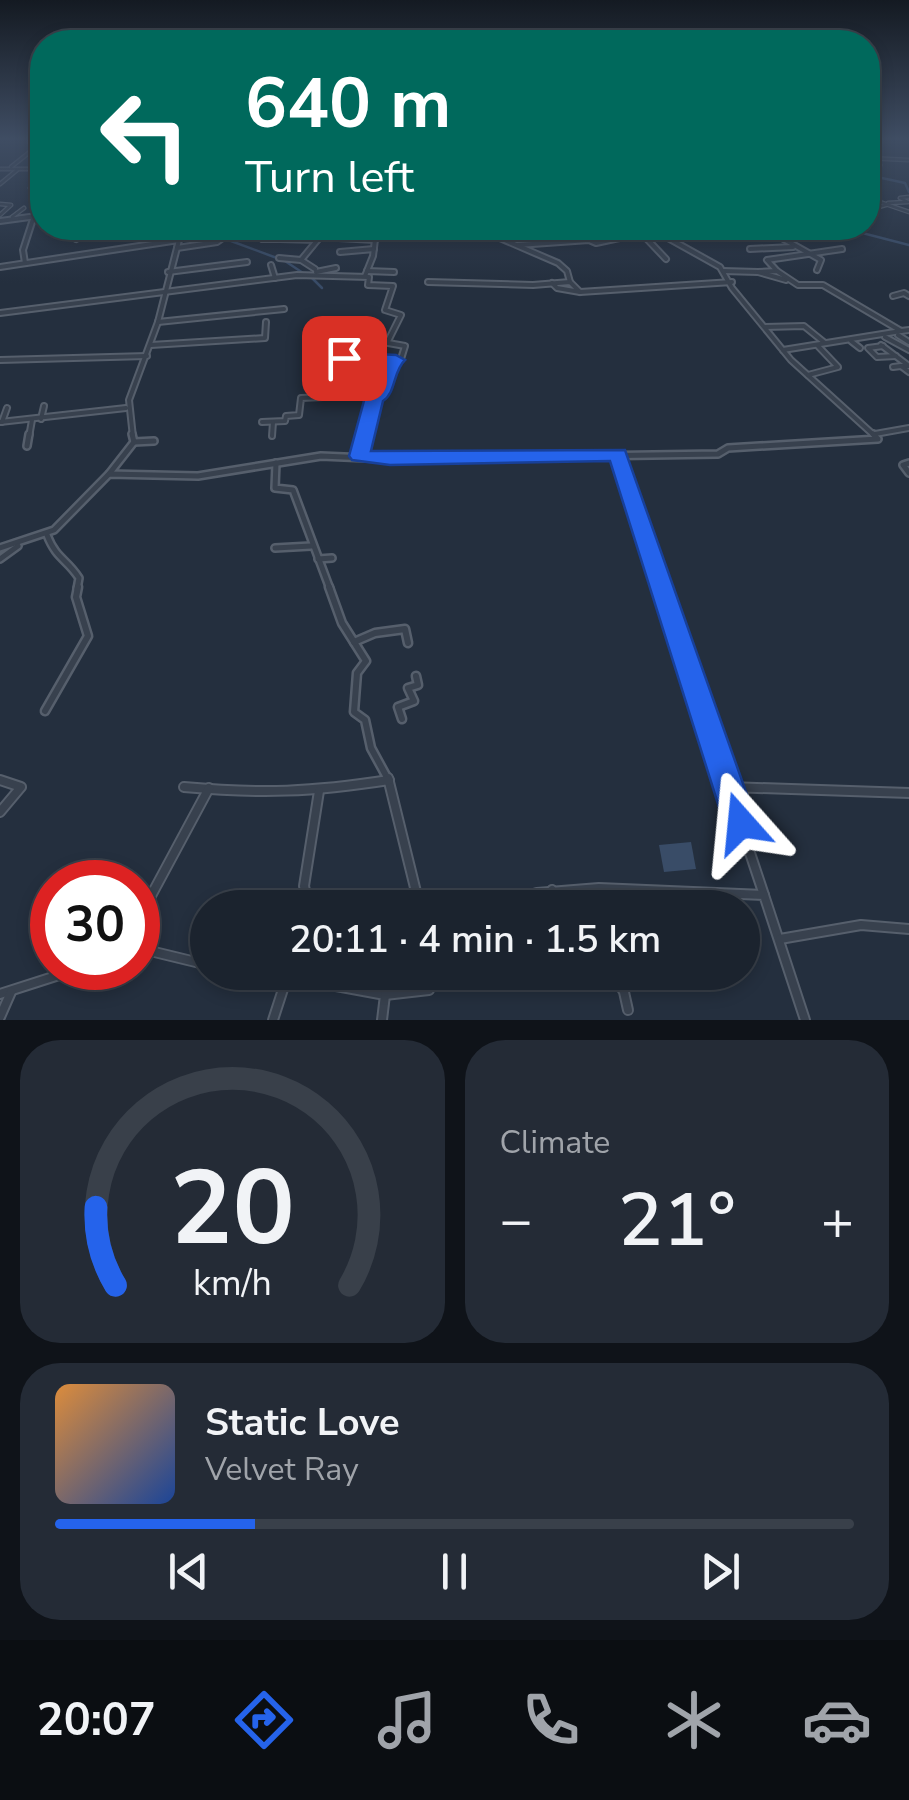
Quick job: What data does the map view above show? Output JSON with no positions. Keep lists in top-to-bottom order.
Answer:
{
  "page": {
    "turn": ["640 m", "Turn left"],
    "limit": "30",
    "trip": "20:11 · 4 min · 1.5 km",
    "tile": "Climate",
    "heat": ["−", "21°", "+"],
    "song": ["Static Love", "Velvet Ray"],
    "tabs": "20:07",
    "gauge": ["20", "km/h"]
  }
}
